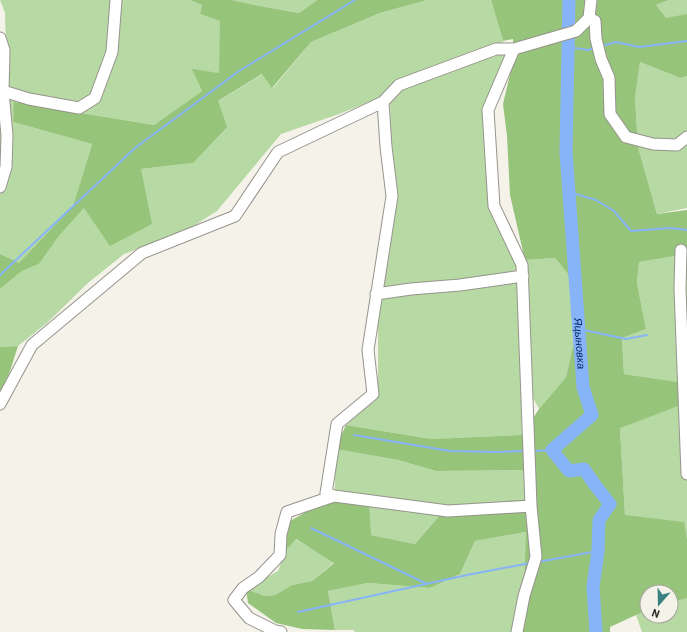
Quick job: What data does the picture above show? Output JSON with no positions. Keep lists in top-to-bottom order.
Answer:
{
  "water": ["Яцыновка"],
  "north": "bottom"
}
